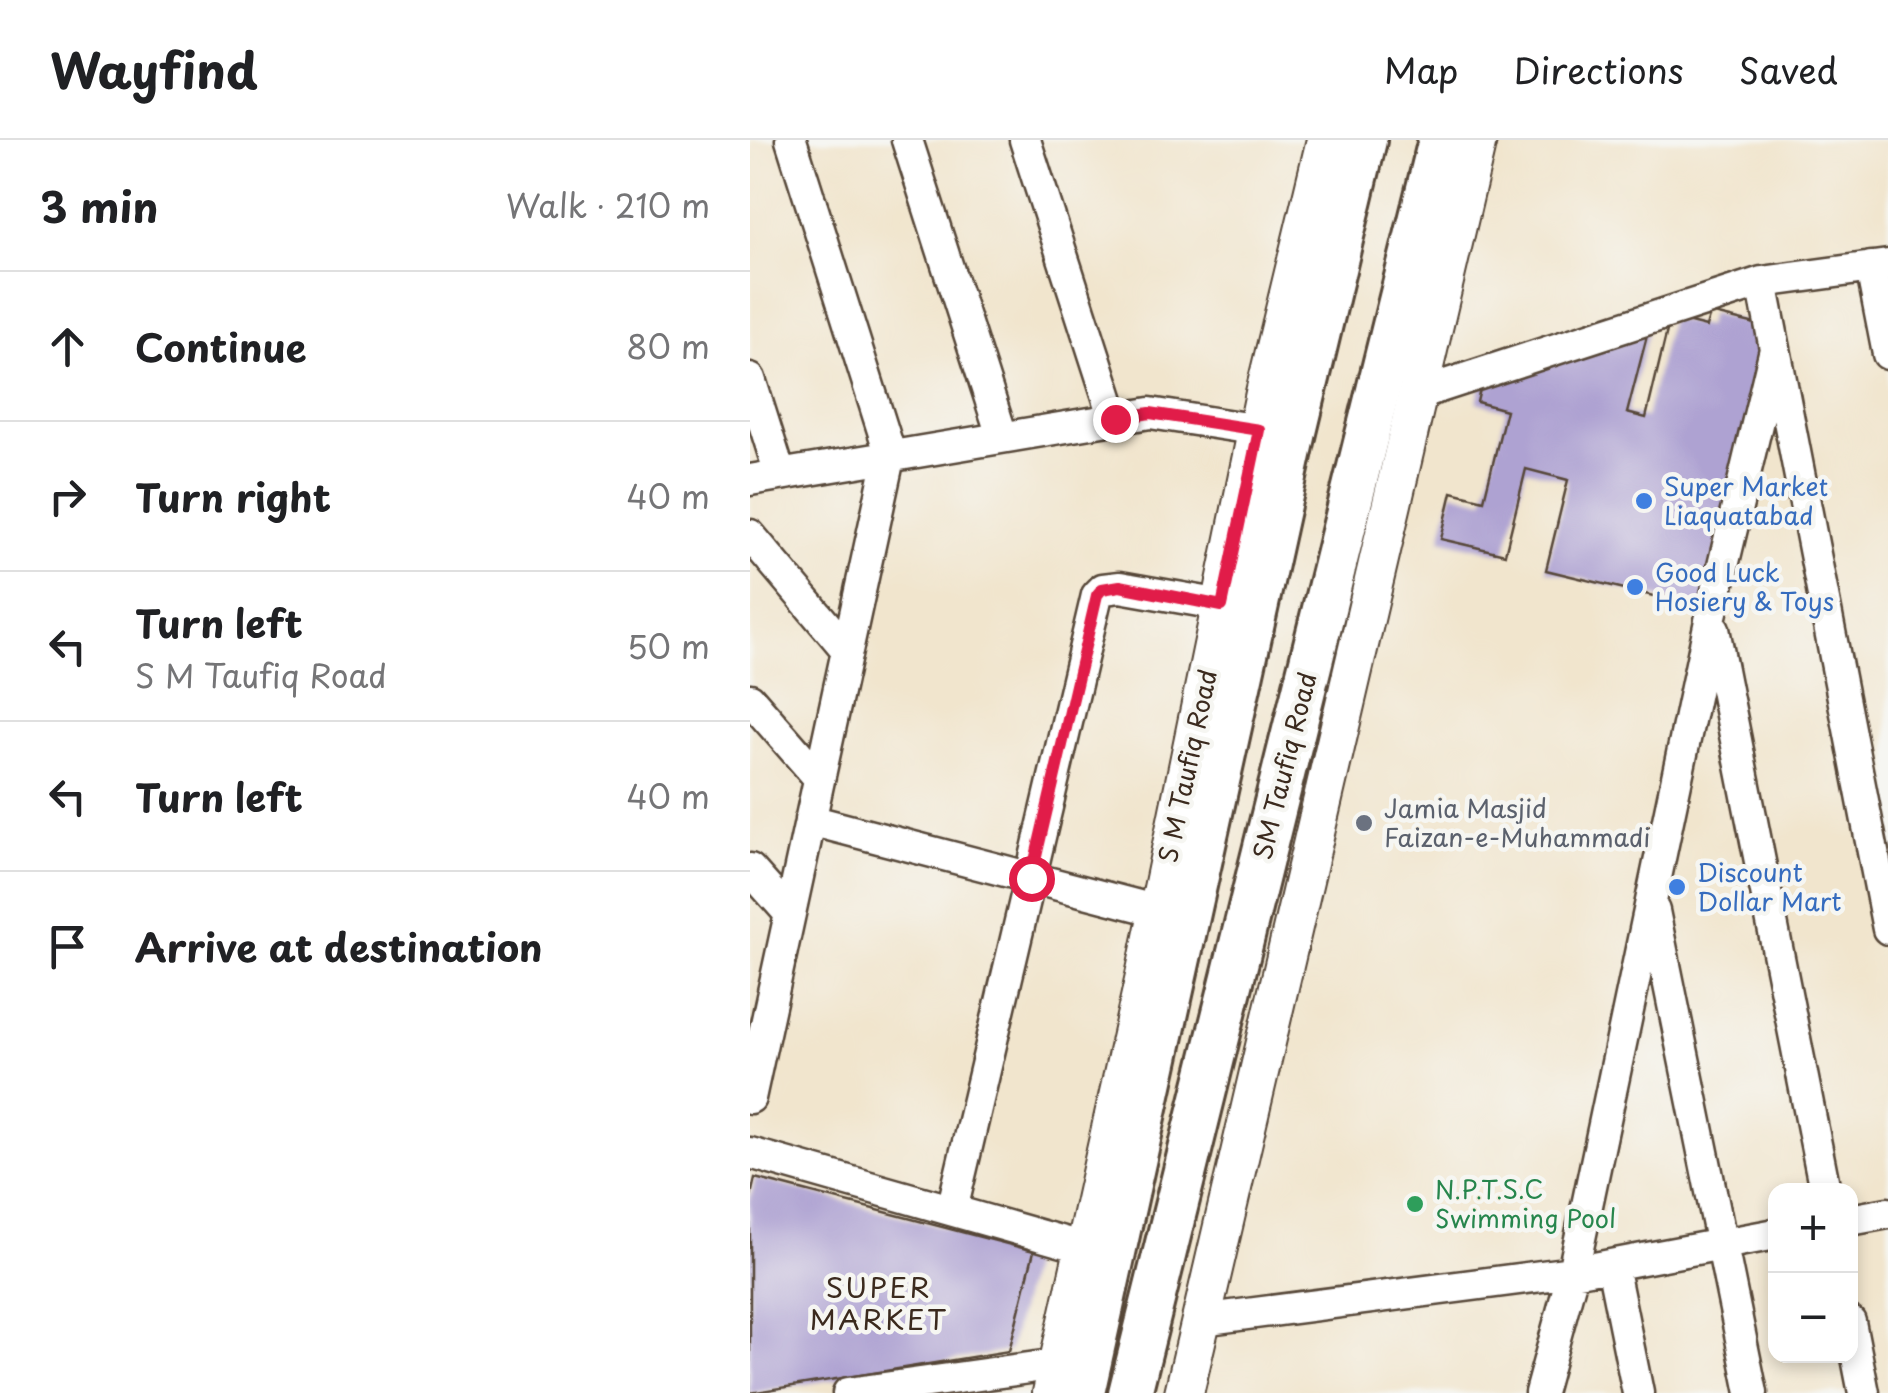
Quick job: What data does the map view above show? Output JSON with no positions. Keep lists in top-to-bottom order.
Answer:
{
  "streets": {
    "highway": ["SM Taufiq Road"],
    "main road": ["S M Taufiq Road"]
  },
  "districts": ["SUPER MARKET"],
  "places": [
    "Super Market Liaquatabad",
    "Good Luck Hosiery & Toys",
    "Jamia Masjid Faizan-e-Muhammadi",
    "Discount Dollar Mart",
    "N.P.T.S.C Swimming Pool"
  ],
  "page": {
    "header": "Wayfind",
    "nav": ["Map", "Directions", "Saved"],
    "heading": ["3 min", "Walk · 210 m"],
    "list": [
      ["Continue", "80 m"],
      ["Turn right", "40 m"],
      ["Turn left", "S M Taufiq Road", "50 m"],
      ["Turn left", "40 m"],
      "Arrive at destination"
    ],
    "map_buttons": ["+", "−"]
  }
}
